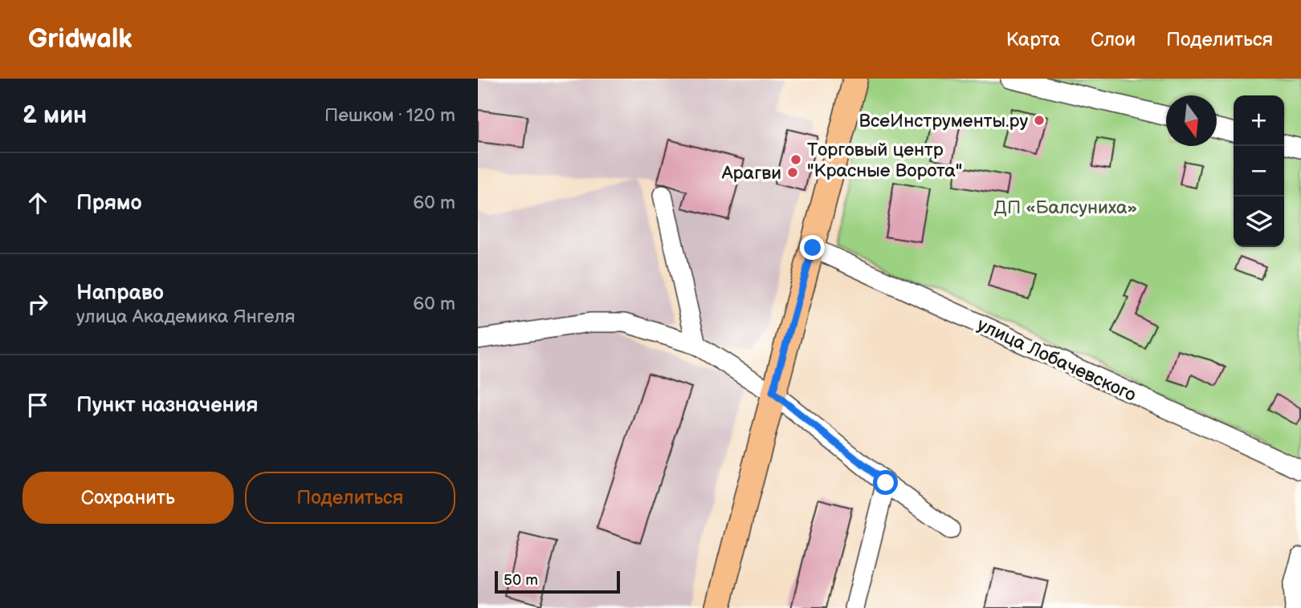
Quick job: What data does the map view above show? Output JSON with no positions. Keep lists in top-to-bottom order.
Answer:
{
  "streets": {
    "street": ["улица Лобачевского"]
  },
  "parks": ["ДП «Балсуниха»"],
  "places": ["ВсеИнструменты.ру", "Торговый центр \"Красные Ворота\"", "Арагви"],
  "scale_bar": "50 m",
  "north": "bottom",
  "page": {
    "header": "Gridwalk",
    "nav": ["Карта", "Слои", "Поделиться"],
    "heading": ["2 мин", "Пешком · 120 m"],
    "map_buttons": ["+", "−"],
    "list": [
      ["Прямо", "60 m"],
      ["Направо", "улица Академика Янгеля", "60 m"],
      "Пункт назначения"
    ],
    "buttons": ["Сохранить", "Поделиться"],
    "scale": "50 m"
  }
}
